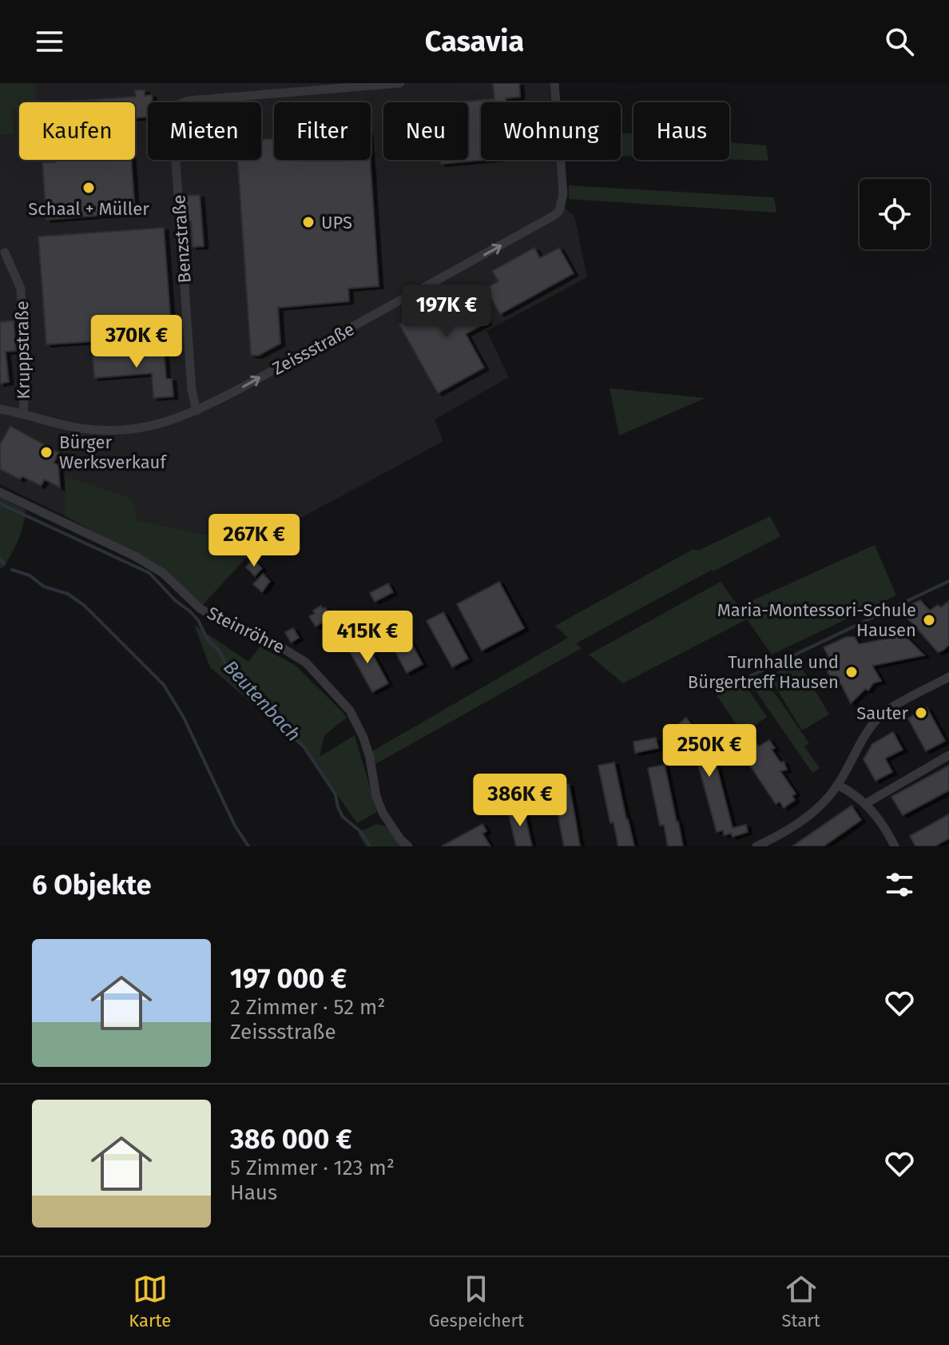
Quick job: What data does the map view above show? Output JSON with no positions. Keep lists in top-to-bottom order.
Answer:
{
  "streets": {
    "street": [
      "Benzstraße",
      "Zeissstraße",
      "Kruppstraße",
      "Steinröhre"
    ]
  },
  "crossings": [
    ["Benzstraße", "Zeissstraße"],
    ["Zeissstraße", "Kruppstraße"]
  ],
  "one_way": ["Zeissstraße"],
  "water": ["Beutenbach"],
  "places": [
    "Schaal + Müller",
    "UPS",
    "Bürger Werksverkauf",
    "Maria-Montessori-Schule Hausen",
    "Turnhalle und Bürgertreff Hausen",
    "Sauter"
  ],
  "page": {
    "header": "Casavia",
    "chip": [
      "Kaufen",
      "Mieten",
      "Filter",
      "Neu",
      "Wohnung",
      "Haus"
    ],
    "price": [
      "197K €",
      "370K €",
      "267K €",
      "415K €",
      "250K €",
      "386K €"
    ],
    "heading": "6 Objekte",
    "list": [
      {
        "name": "197 000 €",
        "note": "2 Zimmer · 52 m² · Zeissstraße"
      },
      {
        "name": "386 000 €",
        "note": "5 Zimmer · 123 m² · Haus"
      }
    ],
    "tabs": ["Karte", "Gespeichert", "Start"]
  }
}
